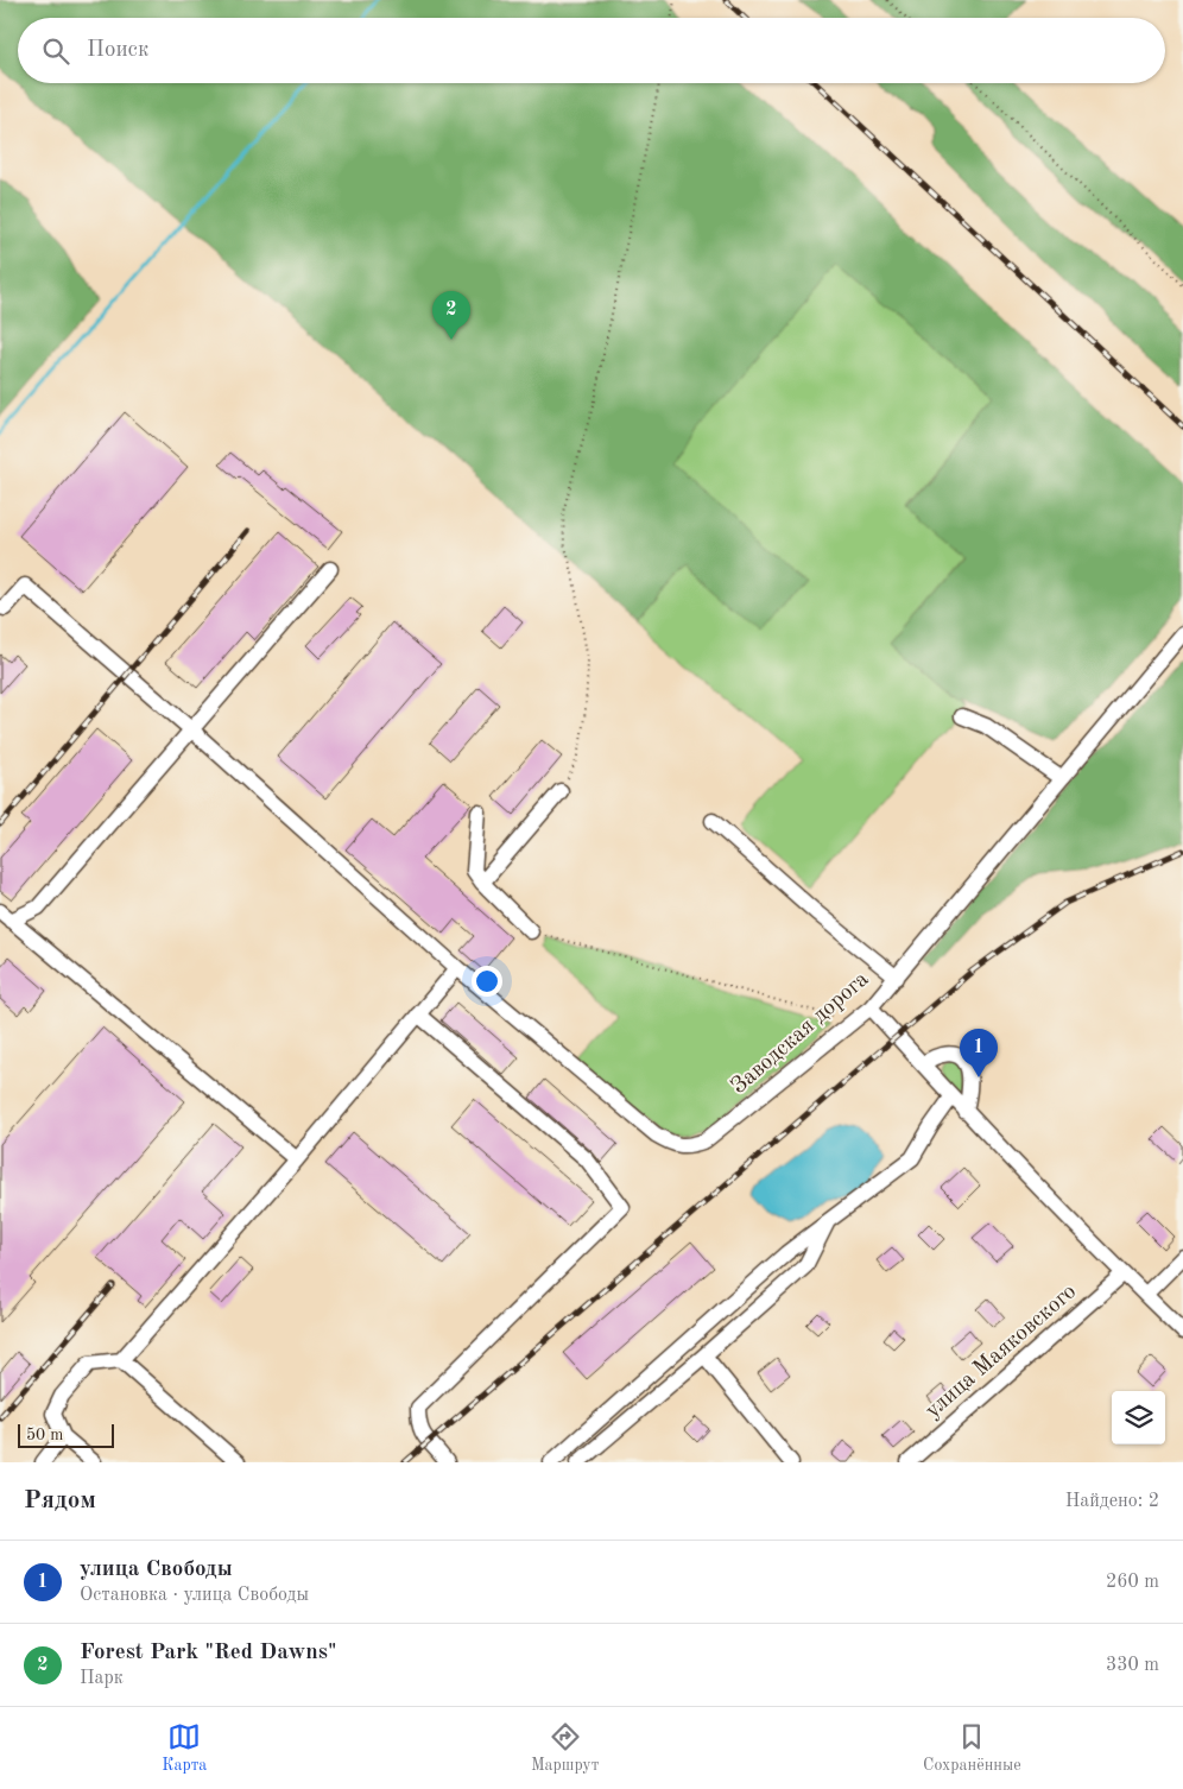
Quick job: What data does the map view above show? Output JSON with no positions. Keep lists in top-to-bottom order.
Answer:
{
  "streets": {
    "street": ["Заводская дорога", "улица Маяковского"]
  },
  "scale_bar": "50 m",
  "page": {
    "search": "Поиск",
    "pins": ["2", "1"],
    "scale": "50 m",
    "heading": ["Рядом", "Найдено: 2"],
    "list": [
      {
        "mark": "1",
        "name": "улица Свободы",
        "note": "Остановка · улица Свободы",
        "value": "260 m"
      },
      {
        "mark": "2",
        "name": "Forest Park \"Red Dawns\"",
        "note": "Парк",
        "value": "330 m"
      }
    ],
    "nav": ["Карта", "Маршрут", "Сохранённые"]
  }
}
